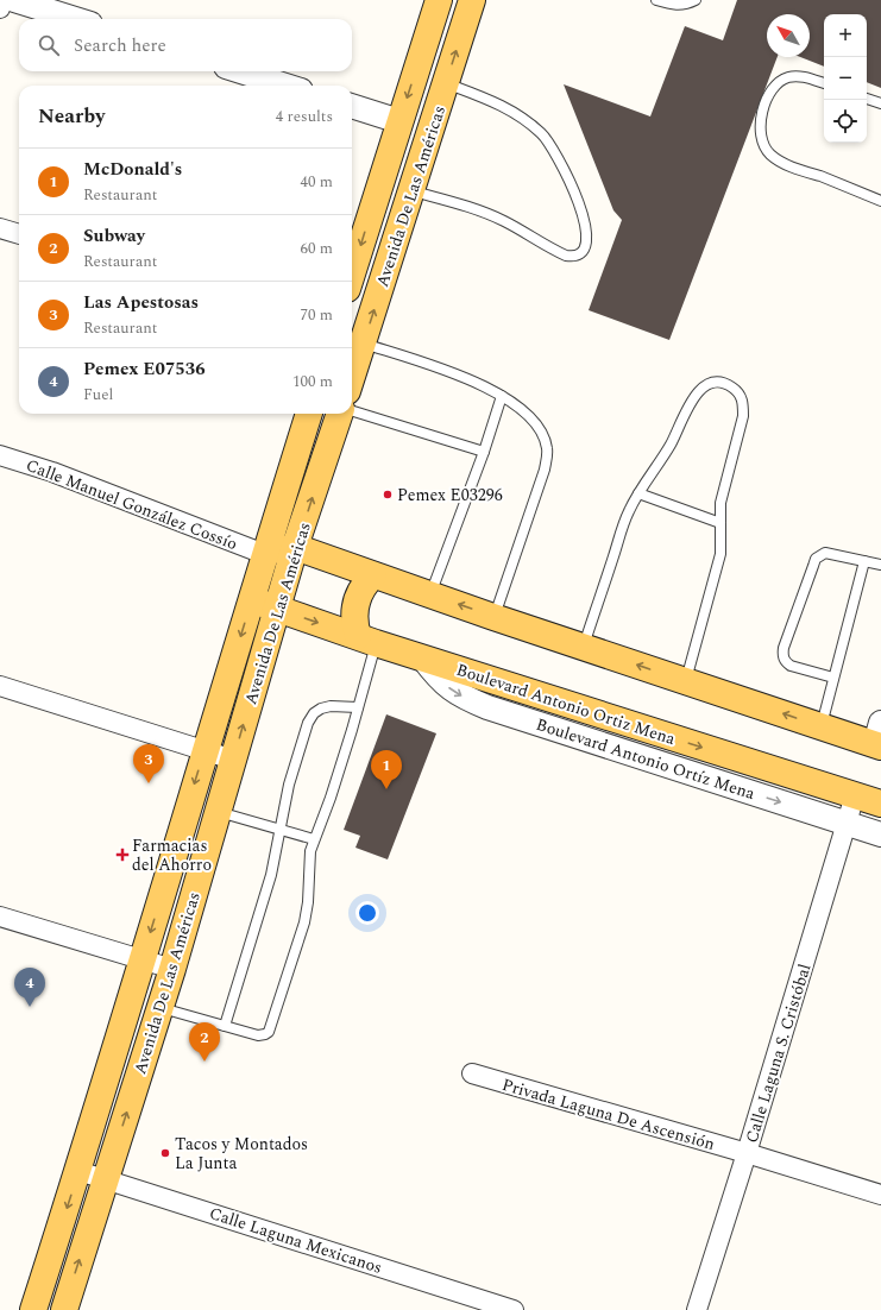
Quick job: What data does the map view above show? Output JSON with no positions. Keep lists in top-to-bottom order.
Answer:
{
  "streets": {
    "main road": ["Avenida De Las Américas", "Boulevard Antonio Ortiz Mena"],
    "street": [
      "Calle Manuel González Cossío",
      "Boulevard Antonio Ortíz Mena",
      "Calle Laguna S. Cristóbal",
      "Privada Laguna De Ascensión",
      "Calle Laguna Mexicanos"
    ]
  },
  "crossings": [
    ["Avenida De Las Américas", "Calle Manuel González Cossío"],
    ["Avenida De Las Américas", "Boulevard Antonio Ortiz Mena"],
    ["Avenida De Las Américas", "Calle Laguna Mexicanos"],
    ["Boulevard Antonio Ortiz Mena", "Boulevard Antonio Ortíz Mena"],
    ["Boulevard Antonio Ortiz Mena", "Calle Laguna S. Cristóbal"],
    ["Boulevard Antonio Ortíz Mena", "Calle Laguna S. Cristóbal"],
    ["Calle Laguna S. Cristóbal", "Privada Laguna De Ascensión"]
  ],
  "one_way": ["Boulevard Antonio Ortíz Mena"],
  "places": {
    "other": ["Pemex E03296", "Tacos y Montados La Junta"],
    "health": ["Farmacias del Ahorro"]
  },
  "north": "top left",
  "page": {
    "map_buttons": ["+", "−"],
    "search": "Search here",
    "heading": ["Nearby", "4 results"],
    "list": [
      {
        "mark": "1",
        "name": "McDonald's",
        "note": "Restaurant",
        "value": "40 m"
      },
      {
        "mark": "2",
        "name": "Subway",
        "note": "Restaurant",
        "value": "60 m"
      },
      {
        "mark": "3",
        "name": "Las Apestosas",
        "note": "Restaurant",
        "value": "70 m"
      },
      {
        "mark": "4",
        "name": "Pemex E07536",
        "note": "Fuel",
        "value": "100 m"
      }
    ],
    "pins": [
      "3",
      "1",
      "4",
      "2"
    ]
  }
}
